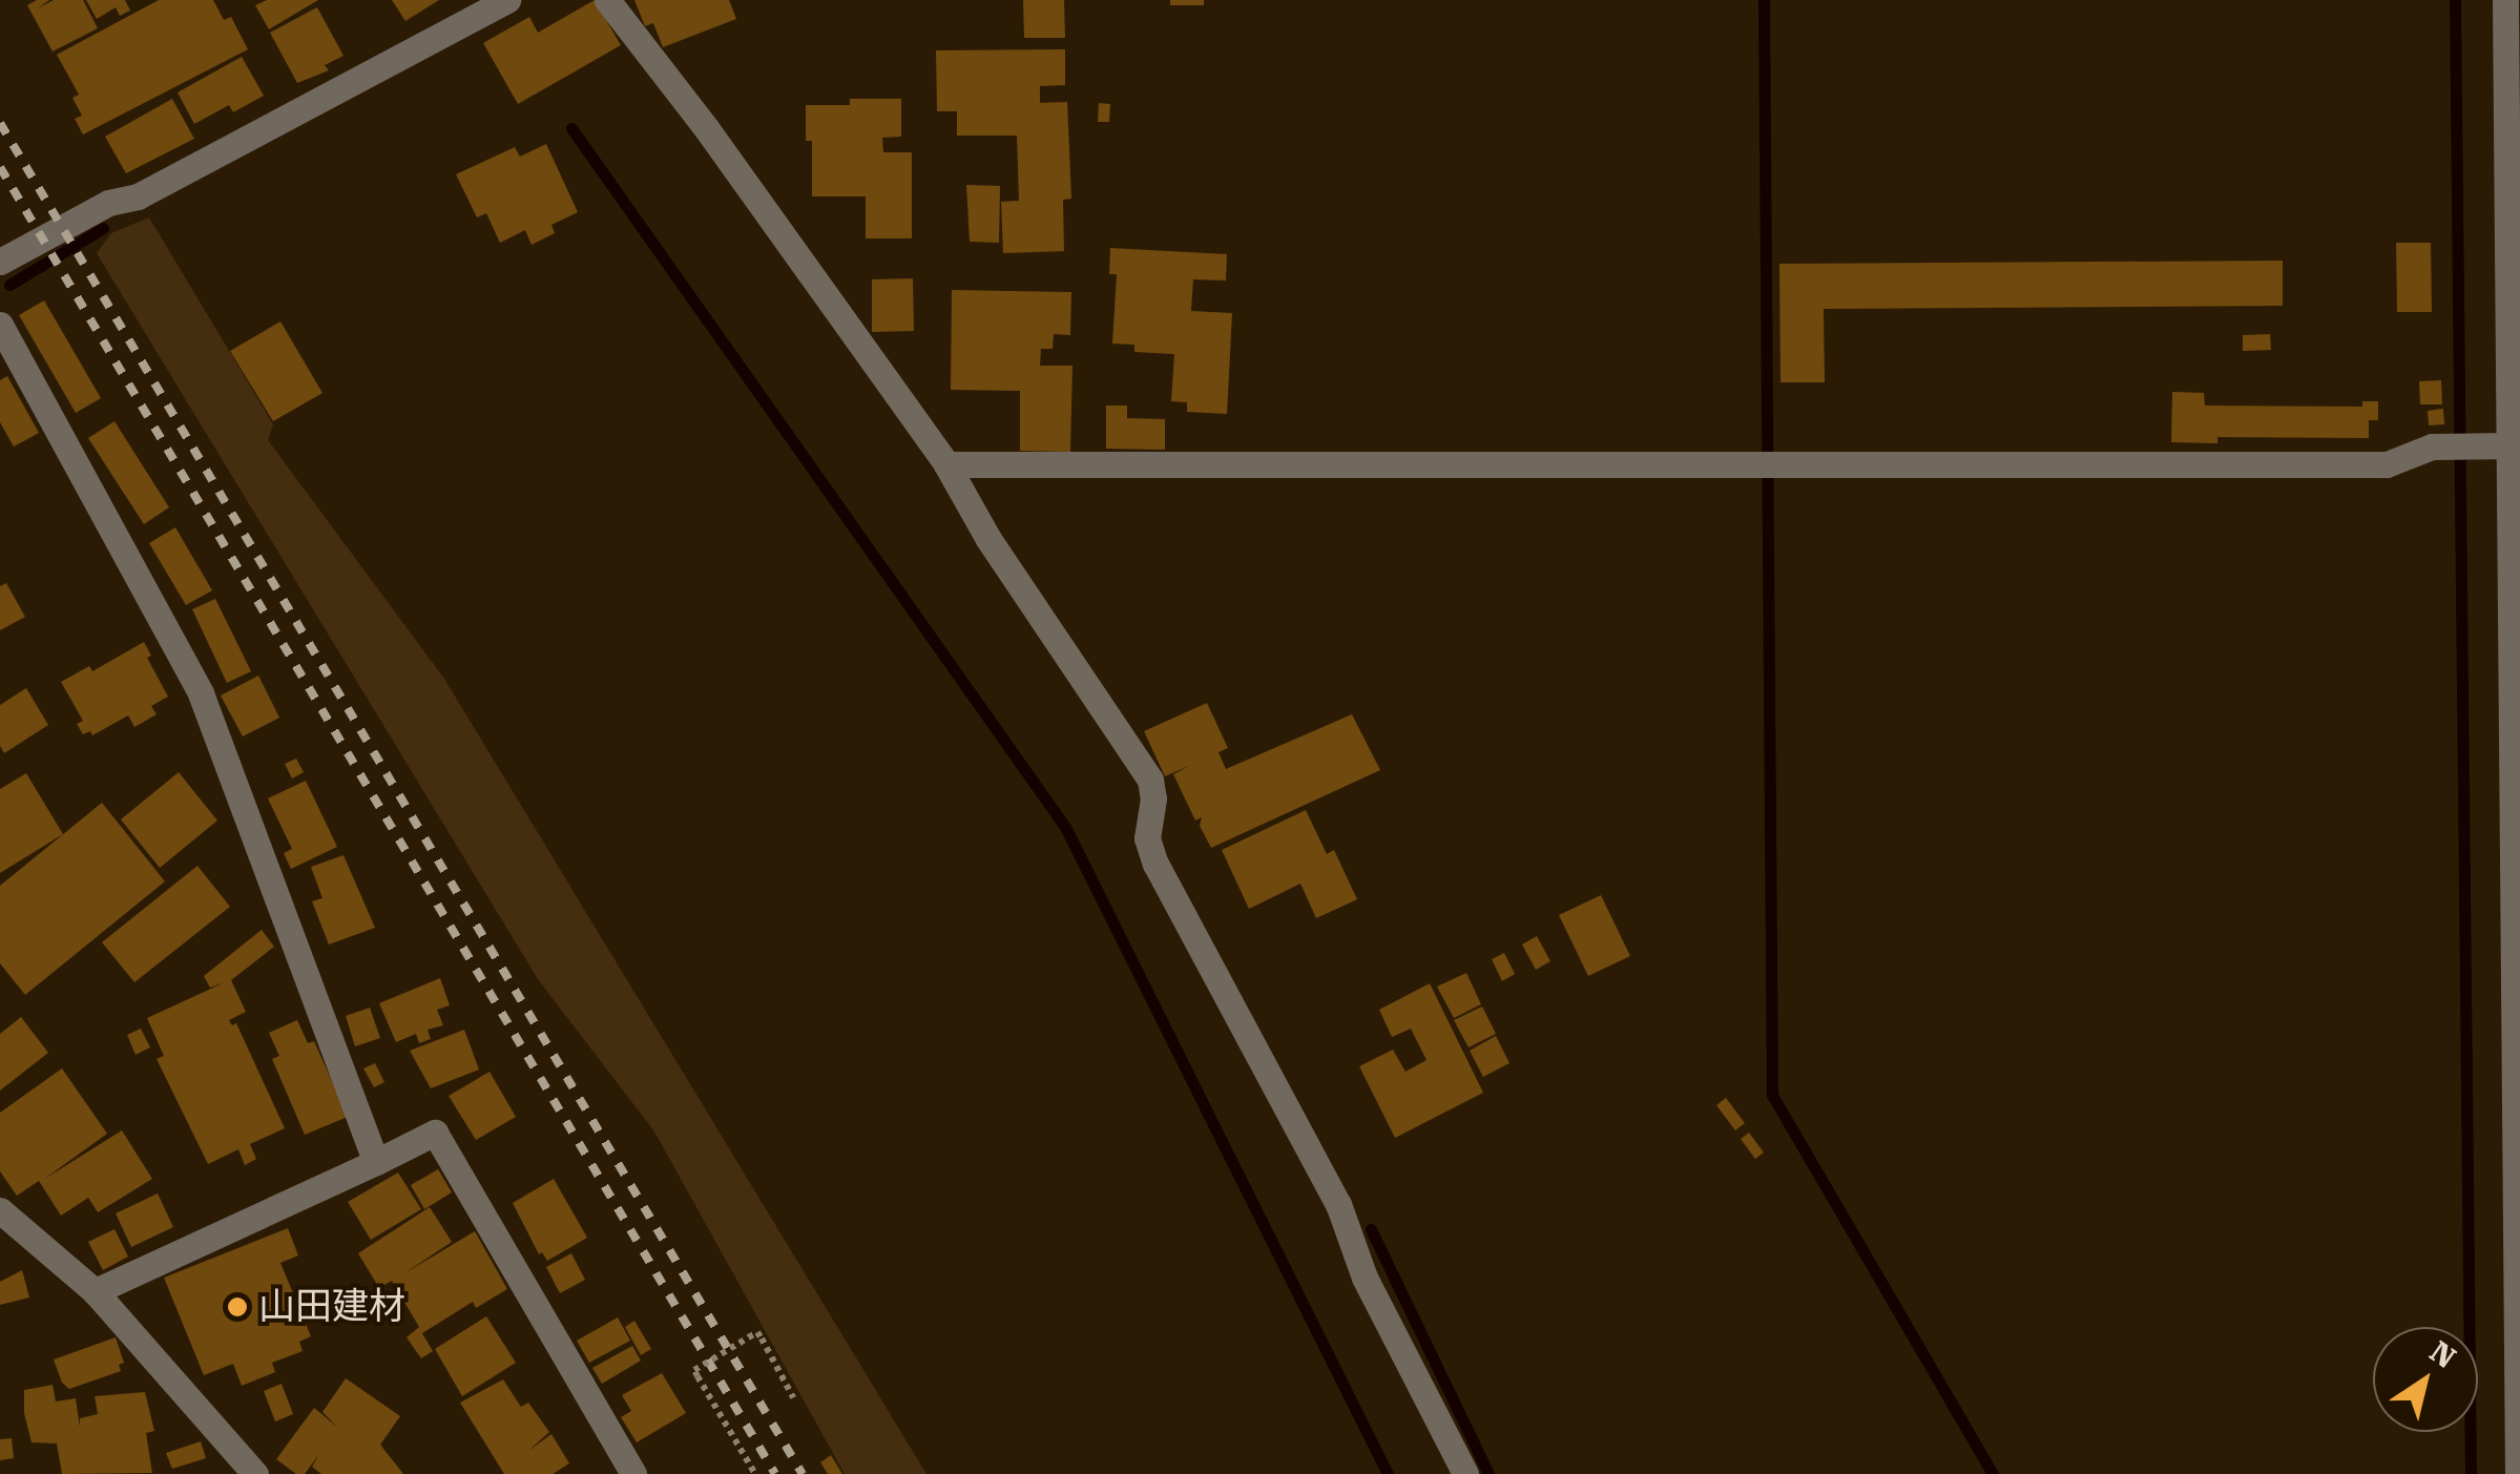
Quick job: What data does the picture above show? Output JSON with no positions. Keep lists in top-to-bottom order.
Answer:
{
  "places": ["山田建材"],
  "north": "top right"
}
